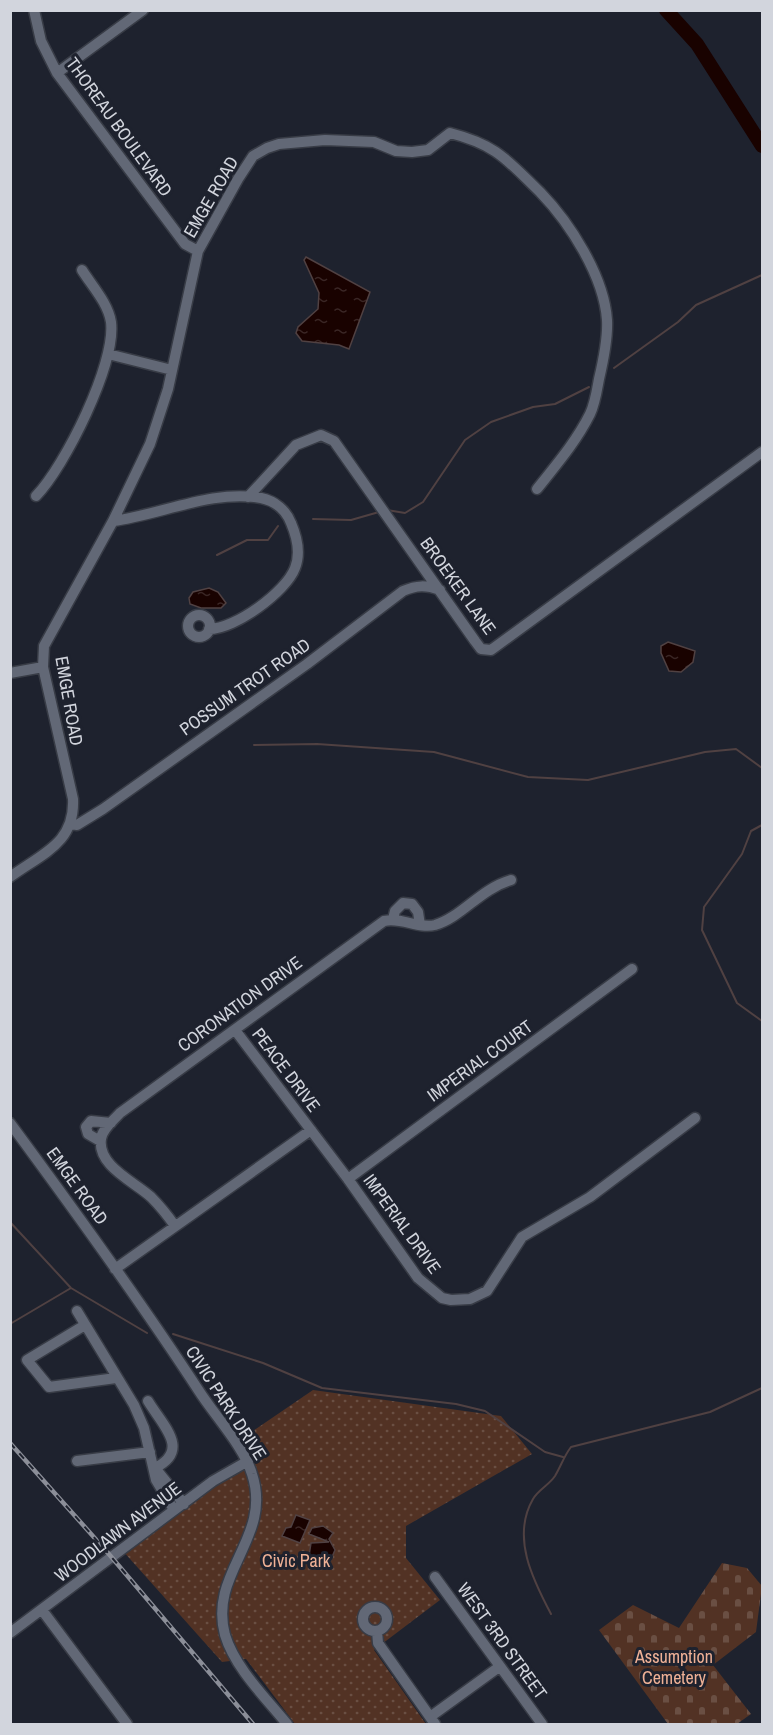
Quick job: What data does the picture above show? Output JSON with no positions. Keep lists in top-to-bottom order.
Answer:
{
  "streets": {
    "street": [
      "THOREAU BOULEVARD",
      "EMGE ROAD",
      "BROEKER LANE",
      "POSSUM TROT ROAD",
      "CORONATION DRIVE",
      "IMPERIAL COURT",
      "PEACE DRIVE",
      "IMPERIAL DRIVE",
      "CIVIC PARK DRIVE",
      "WOODLAWN AVENUE",
      "WEST 3RD STREET"
    ]
  },
  "crossings": [
    ["THOREAU BOULEVARD", "EMGE ROAD"],
    ["EMGE ROAD", "POSSUM TROT ROAD"],
    ["EMGE ROAD", "CIVIC PARK DRIVE"],
    ["BROEKER LANE", "POSSUM TROT ROAD"],
    ["CORONATION DRIVE", "PEACE DRIVE"],
    ["IMPERIAL COURT", "IMPERIAL DRIVE"],
    ["PEACE DRIVE", "IMPERIAL DRIVE"],
    ["CIVIC PARK DRIVE", "WOODLAWN AVENUE"]
  ],
  "parks": ["Civic Park", "Assumption Cemetery"]
}
